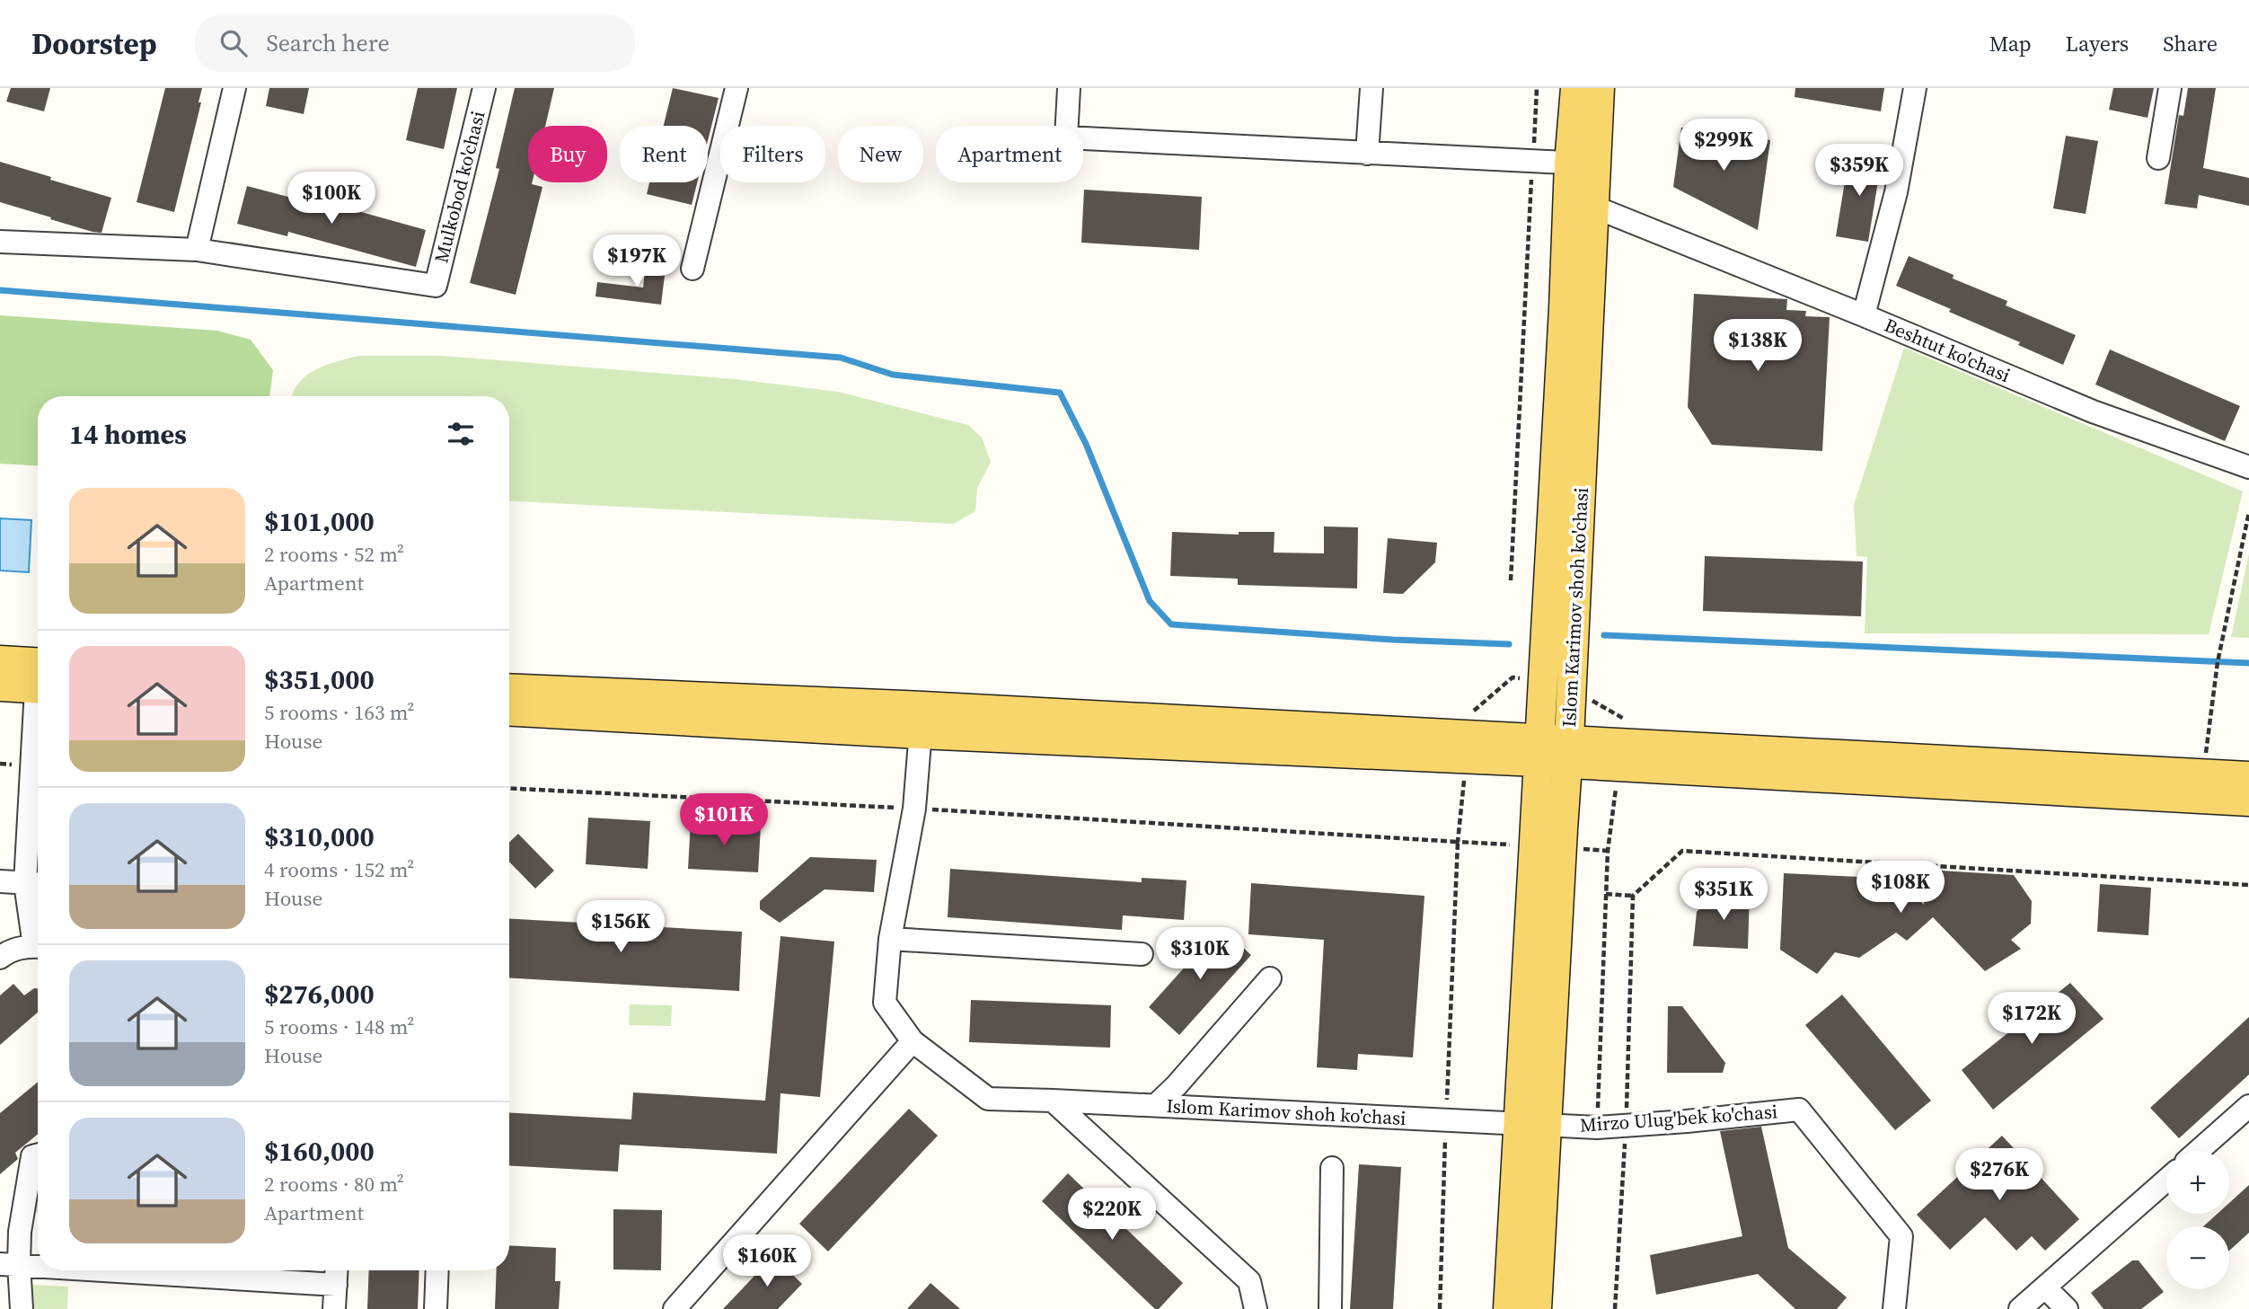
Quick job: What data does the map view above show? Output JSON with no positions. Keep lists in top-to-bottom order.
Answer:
{
  "streets": {
    "main road": ["Islom Karimov shoh ko'chasi"],
    "street": ["Mulkobod ko'chasi", "Beshtut ko'chasi", "Mirzo Ulug'bek ko'chasi"]
  },
  "crossings": [
    ["Islom Karimov shoh ko'chasi", "Mirzo Ulug'bek ko'chasi"]
  ],
  "page": {
    "header": "Doorstep",
    "search": "Search here",
    "nav": ["Map", "Layers", "Share"],
    "price": [
      "$299K",
      "$359K",
      "$100K",
      "$197K",
      "$138K",
      "$101K",
      "$108K",
      "$351K",
      "$156K",
      "$310K",
      "$172K",
      "$276K",
      "$220K",
      "$160K"
    ],
    "chip": [
      "Buy",
      "Rent",
      "Filters",
      "New",
      "Apartment"
    ],
    "heading": "14 homes",
    "list": [
      {
        "name": "$101,000",
        "note": "2 rooms · 52 m² · Apartment"
      },
      {
        "name": "$351,000",
        "note": "5 rooms · 163 m² · House"
      },
      {
        "name": "$310,000",
        "note": "4 rooms · 152 m² · House"
      },
      {
        "name": "$276,000",
        "note": "5 rooms · 148 m² · House"
      },
      {
        "name": "$160,000",
        "note": "2 rooms · 80 m² · Apartment"
      }
    ],
    "map_buttons": ["+", "−"]
  }
}
